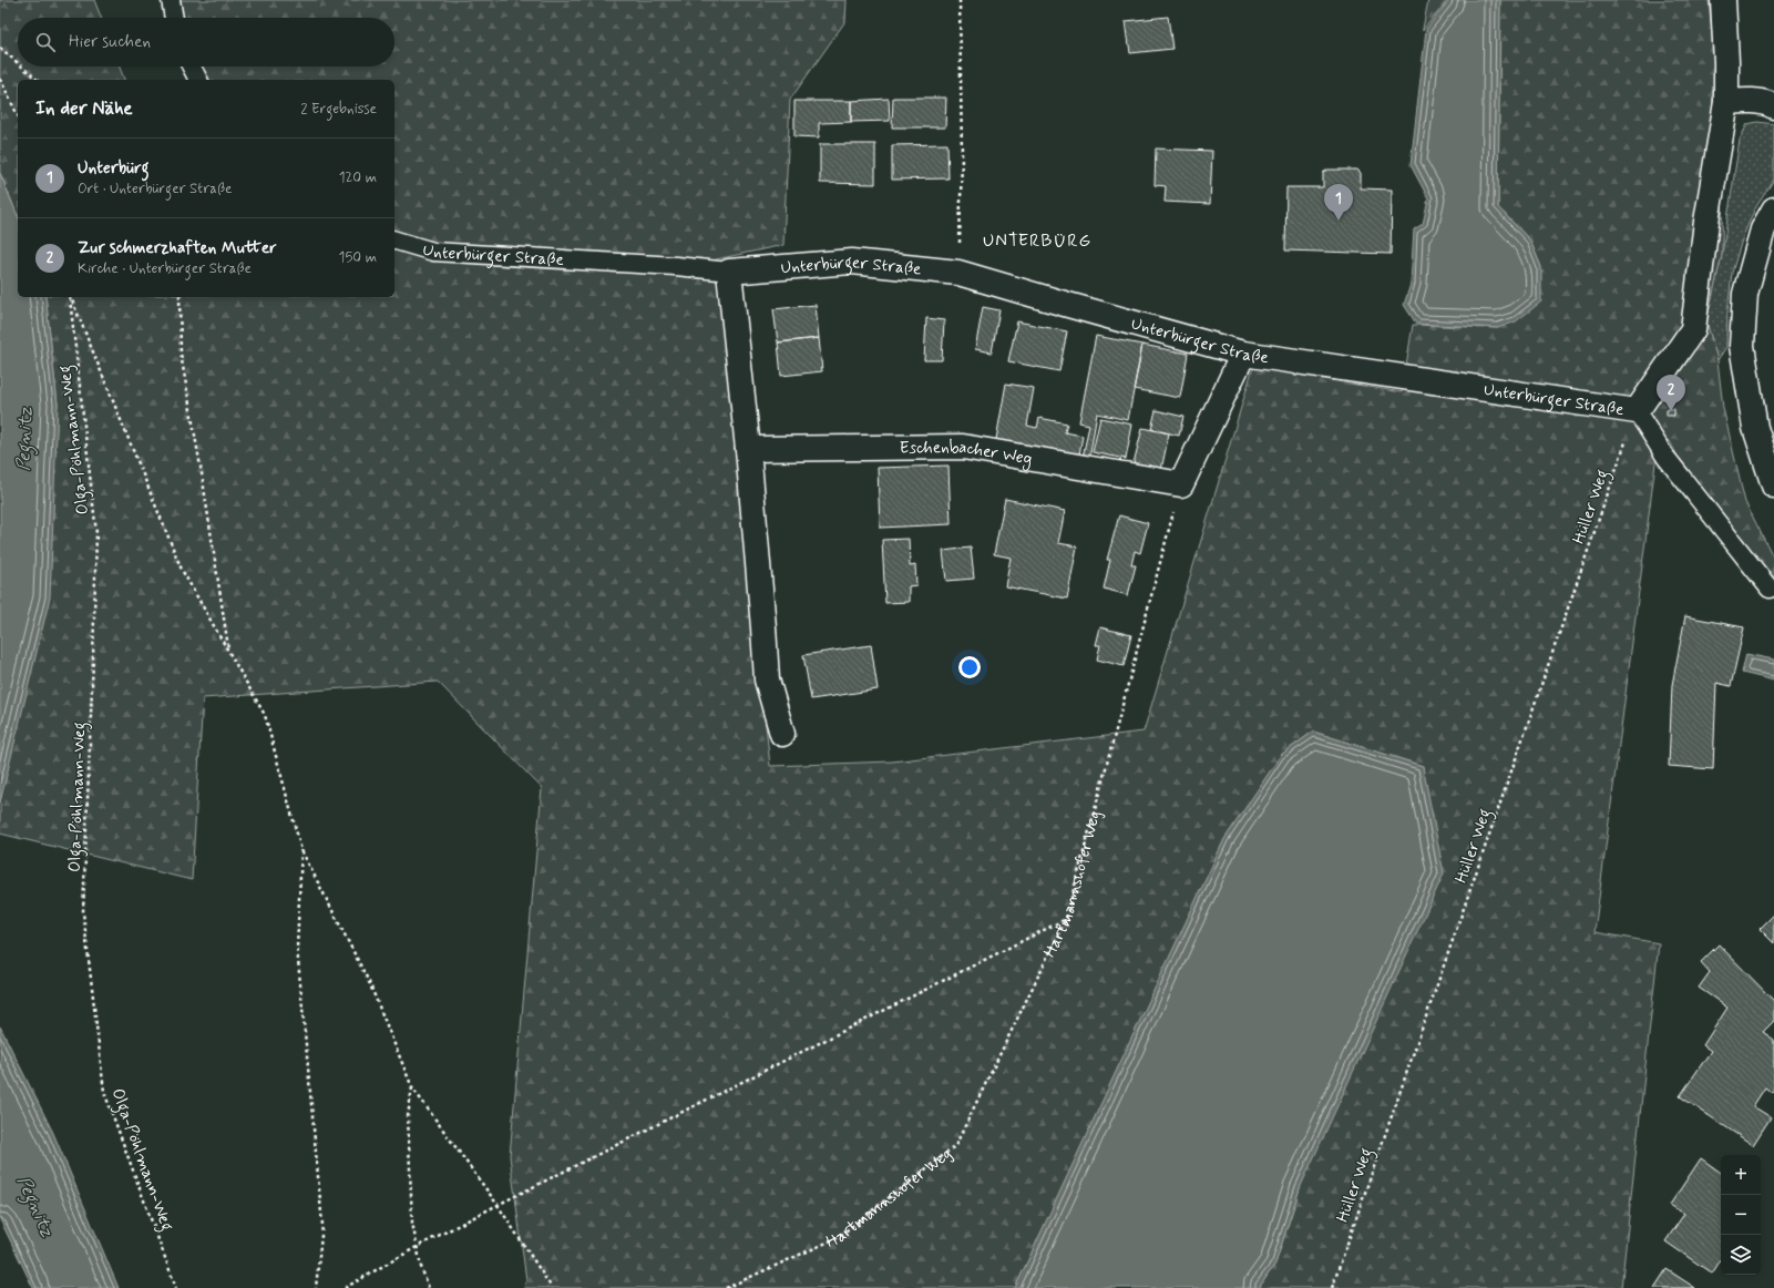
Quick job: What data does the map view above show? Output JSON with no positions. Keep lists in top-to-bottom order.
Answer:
{
  "streets": {
    "street": ["Unterbürger Straße", "Eschenbacher Weg"],
    "path": ["Olga-Pöhlmann-Weg", "Hüller Weg", "Hartmannshofer Weg"]
  },
  "crossings": [
    ["Unterbürger Straße", "Hüller Weg"],
    ["Eschenbacher Weg", "Hartmannshofer Weg"]
  ],
  "districts": ["UNTERBÜRG"],
  "water": ["Pegnitz"],
  "page": {
    "search": "Hier suchen",
    "heading": ["In der Nähe", "2 Ergebnisse"],
    "list": [
      {
        "mark": "1",
        "name": "Unterbürg",
        "note": "Ort · Unterbürger Straße",
        "value": "120 m"
      },
      {
        "mark": "2",
        "name": "Zur schmerzhaften Mutter",
        "note": "Kirche · Unterbürger Straße",
        "value": "150 m"
      }
    ],
    "pins": ["1", "2"],
    "map_buttons": ["+", "−"]
  }
}
